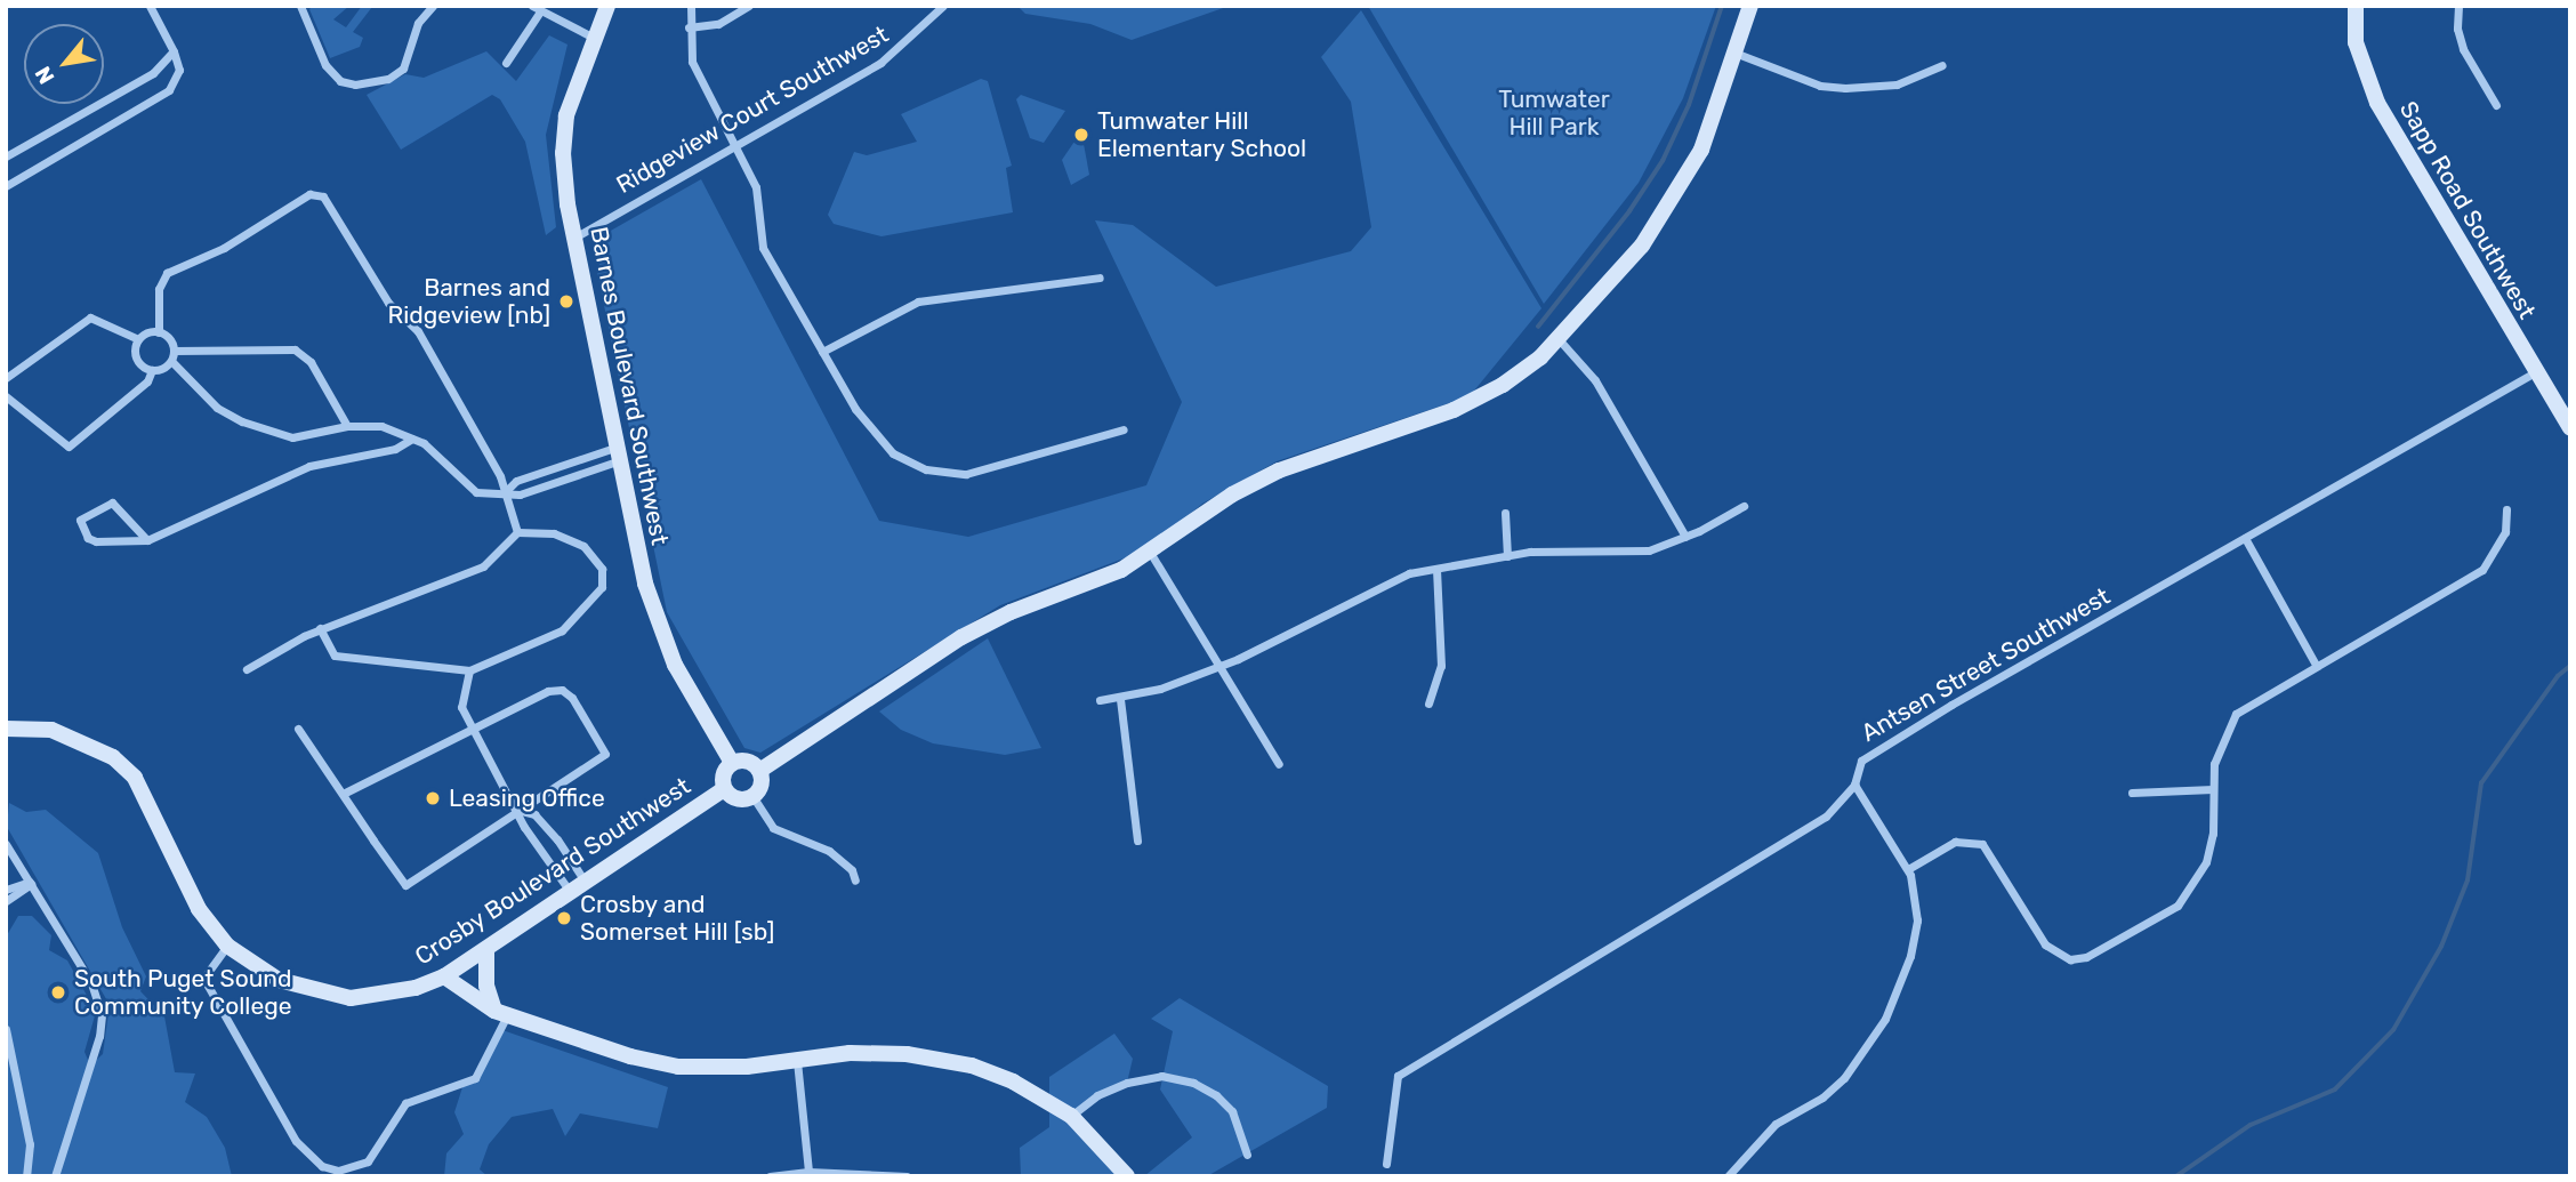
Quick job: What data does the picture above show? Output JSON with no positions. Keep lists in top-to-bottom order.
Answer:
{
  "streets": {
    "street": [
      "Ridgeview Court Southwest",
      "Sapp Road Southwest",
      "Barnes Boulevard Southwest",
      "Antsen Street Southwest",
      "Crosby Boulevard Southwest"
    ]
  },
  "crossings": [
    ["Ridgeview Court Southwest", "Barnes Boulevard Southwest"],
    ["Sapp Road Southwest", "Antsen Street Southwest"],
    ["Barnes Boulevard Southwest", "Crosby Boulevard Southwest"]
  ],
  "parks": ["Tumwater Hill Park"],
  "places": [
    "Tumwater Hill Elementary School",
    "Barnes and Ridgeview [nb]",
    "Leasing Office",
    "Crosby and Somerset Hill [sb]",
    "South Puget Sound Community College"
  ],
  "north": "bottom left"
}
